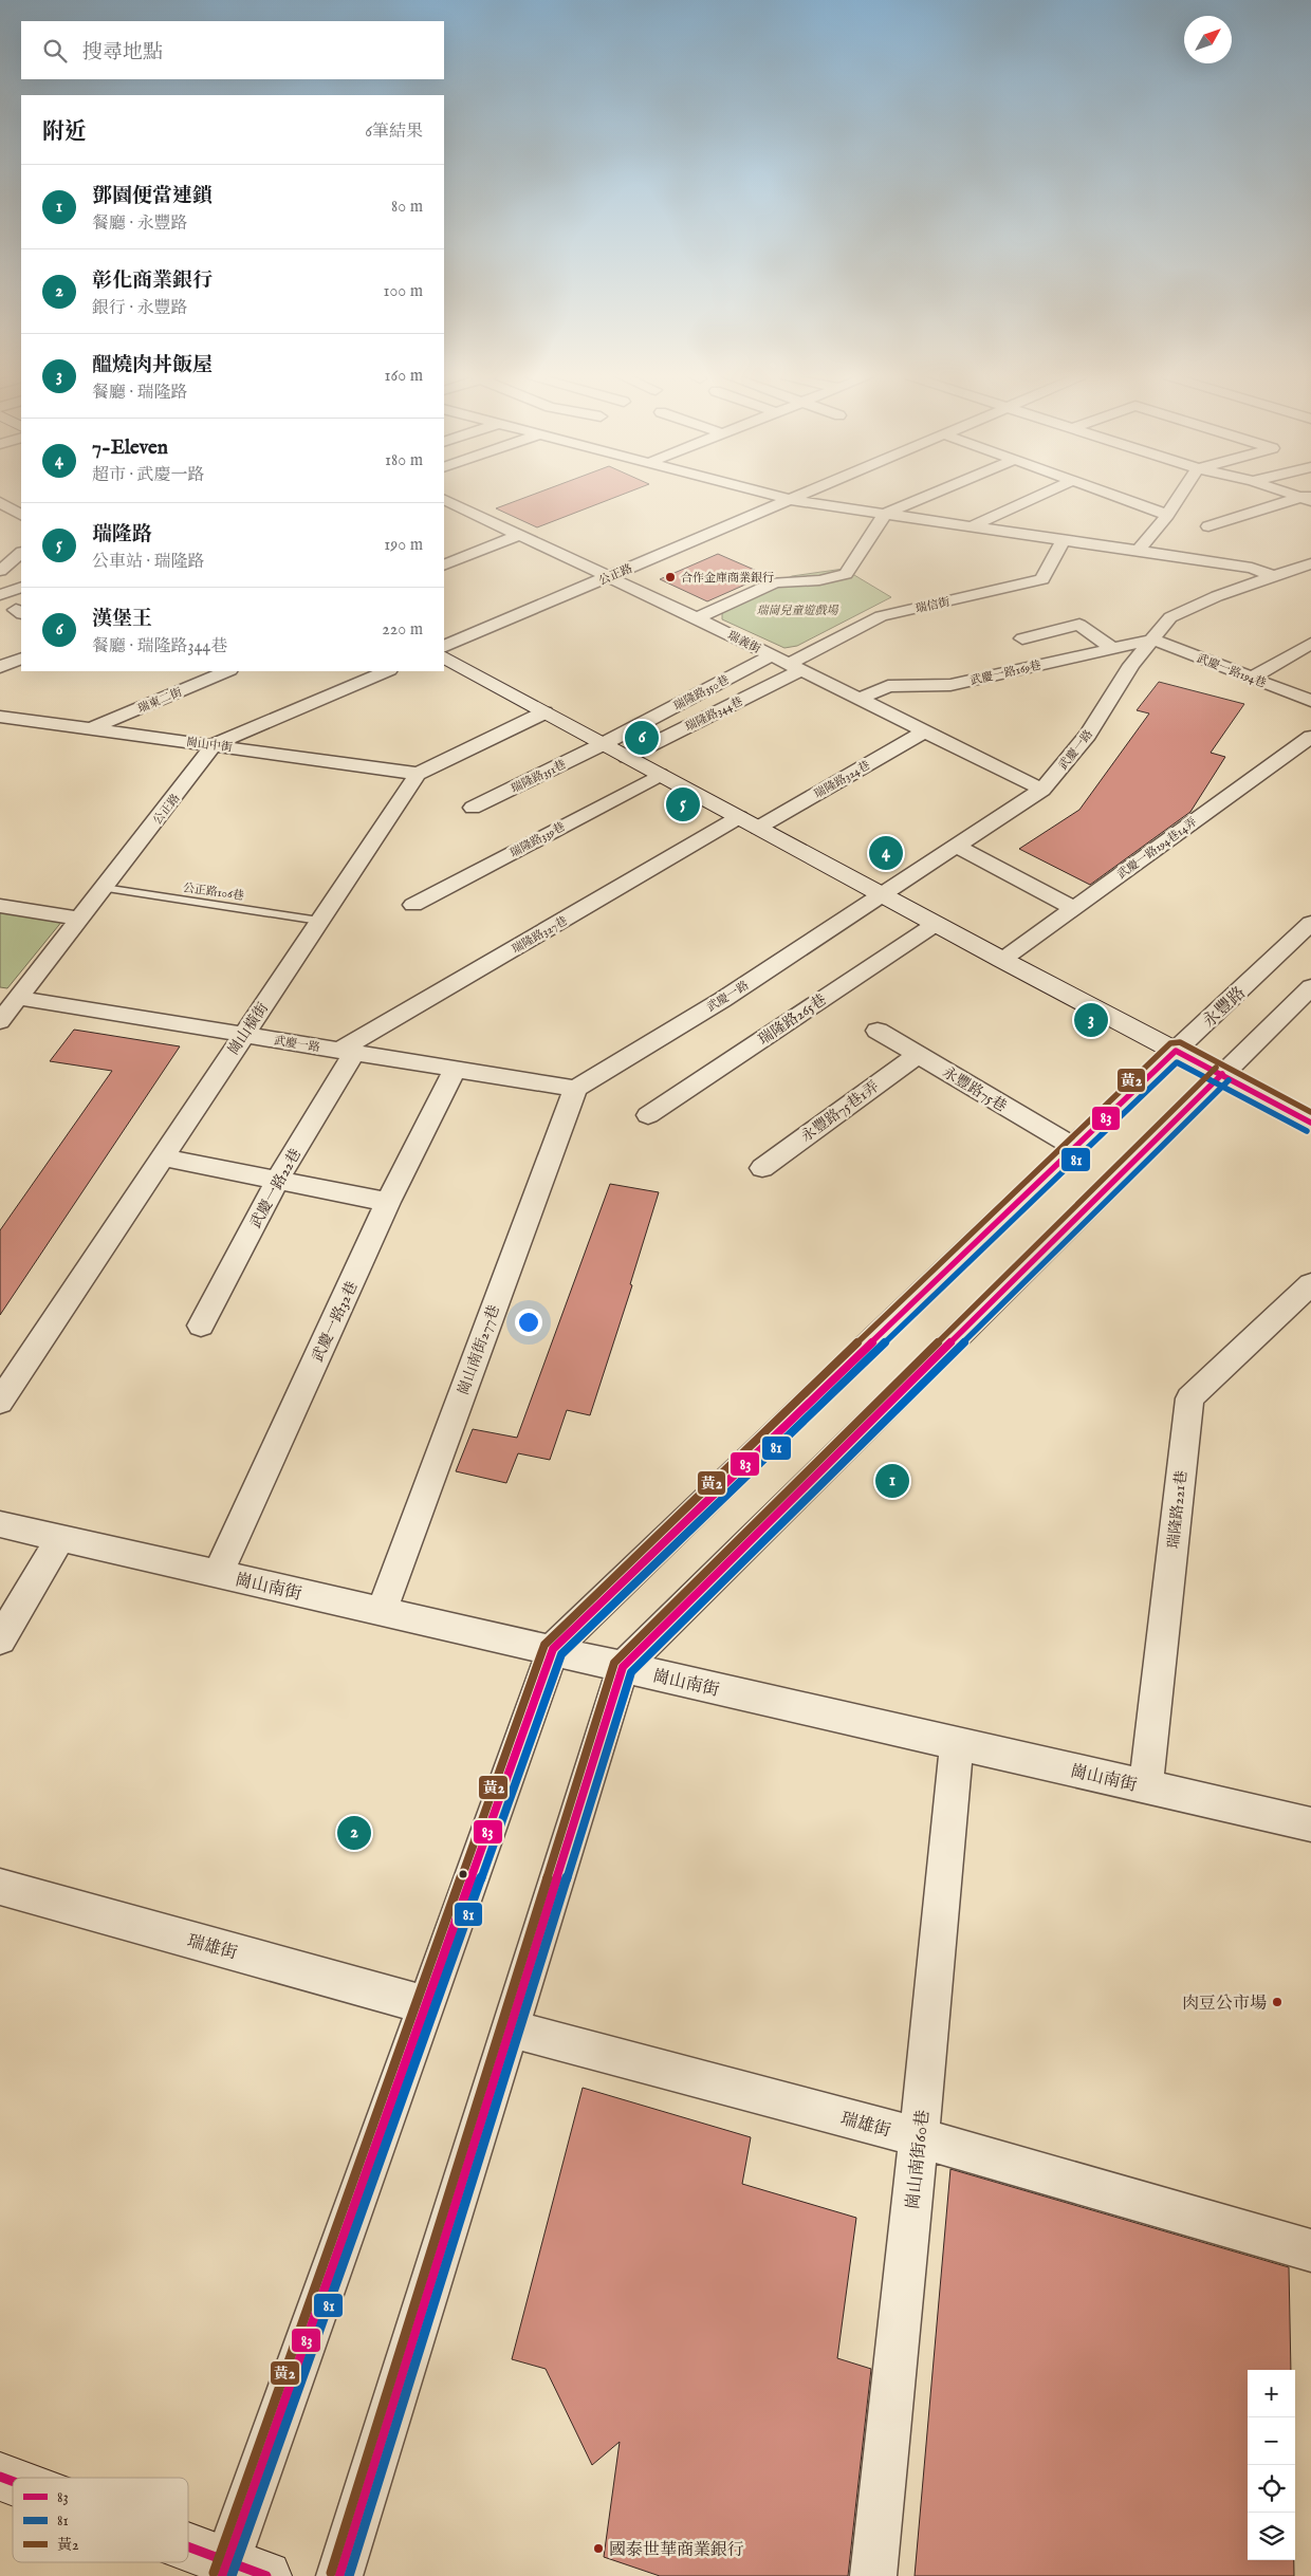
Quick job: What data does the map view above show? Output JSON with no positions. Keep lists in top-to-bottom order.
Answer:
{
  "streets": {
    "street": [
      "公正路",
      "瑞信街",
      "瑞義街",
      "武慶一路194巷",
      "武慶一路169巷",
      "瑞隆路350巷",
      "瑞東二街",
      "瑞隆路344巷",
      "崗山中街",
      "武慶一路",
      "瑞隆路351巷",
      "瑞隆路324巷",
      "瑞隆路339巷",
      "武慶一路194巷14弄",
      "瑞隆路327巷",
      "永豐路",
      "瑞隆路265巷",
      "崗山橫街",
      "永豐路75巷",
      "永豐路75巷1弄",
      "武慶一路22巷",
      "武慶一路32巷",
      "崗山南街277巷",
      "瑞隆路221巷",
      "崗山南街",
      "瑞雄街",
      "崗山南街60巷"
    ],
    "lane": ["公正路106巷"]
  },
  "crossings": [
    ["公正路", "瑞義街"],
    ["公正路", "崗山中街"],
    ["公正路", "武慶一路"],
    ["公正路", "公正路106巷"],
    ["瑞信街", "瑞義街"],
    ["瑞信街", "瑞隆路344巷"],
    ["瑞義街", "武慶一路169巷"],
    ["瑞義街", "瑞隆路350巷"],
    ["瑞義街", "瑞隆路344巷"],
    ["瑞義街", "武慶一路"],
    ["瑞義街", "瑞隆路324巷"],
    ["武慶一路194巷", "武慶一路169巷"],
    ["武慶一路194巷", "武慶一路"],
    ["武慶一路169巷", "武慶一路"],
    ["瑞隆路350巷", "瑞隆路351巷"],
    ["瑞東二街", "崗山中街"],
    ["崗山中街", "崗山橫街"],
    ["武慶一路", "瑞隆路327巷"],
    ["武慶一路", "崗山橫街"],
    ["武慶一路", "武慶一路22巷"],
    ["武慶一路", "武慶一路32巷"],
    ["武慶一路", "崗山南街277巷"],
    ["瑞隆路324巷", "瑞隆路327巷"],
    ["公正路106巷", "崗山橫街"],
    ["瑞隆路327巷", "武慶一路22巷"],
    ["永豐路", "永豐路75巷"],
    ["永豐路", "崗山南街"],
    ["永豐路", "瑞雄街"],
    ["永豐路75巷", "永豐路75巷1弄"],
    ["武慶一路32巷", "崗山南街"],
    ["崗山南街277巷", "崗山南街"],
    ["瑞隆路221巷", "崗山南街"],
    ["崗山南街", "崗山南街60巷"],
    ["瑞雄街", "崗山南街60巷"]
  ],
  "parks": ["瑞崗兒童遊戲場"],
  "places": ["合作金庫商業銀行", "肉豆公市場", "國泰世華商業銀行"],
  "lines": ["transit line 黃2", "transit line 83", "transit line 81"],
  "legend": ["83", "81", "黃2"],
  "north": "top right",
  "page": {
    "search": "搜尋地點",
    "heading": ["附近", "6筆結果"],
    "list": [
      {
        "mark": "1",
        "name": "鄧園便當連鎖",
        "note": "餐廳 · 永豐路",
        "value": "80 m"
      },
      {
        "mark": "2",
        "name": "彰化商業銀行",
        "note": "銀行 · 永豐路",
        "value": "100 m"
      },
      {
        "mark": "3",
        "name": "醞燒肉丼飯屋",
        "note": "餐廳 · 瑞隆路",
        "value": "160 m"
      },
      {
        "mark": "4",
        "name": "7-Eleven",
        "note": "超市 · 武慶一路",
        "value": "180 m"
      },
      {
        "mark": "5",
        "name": "瑞隆路",
        "note": "公車站 · 瑞隆路",
        "value": "190 m"
      },
      {
        "mark": "6",
        "name": "漢堡王",
        "note": "餐廳 · 瑞隆路344巷",
        "value": "220 m"
      }
    ],
    "pins": [
      "6",
      "5",
      "4",
      "3",
      "1",
      "2"
    ],
    "map_buttons": ["+", "−"]
  }
}
